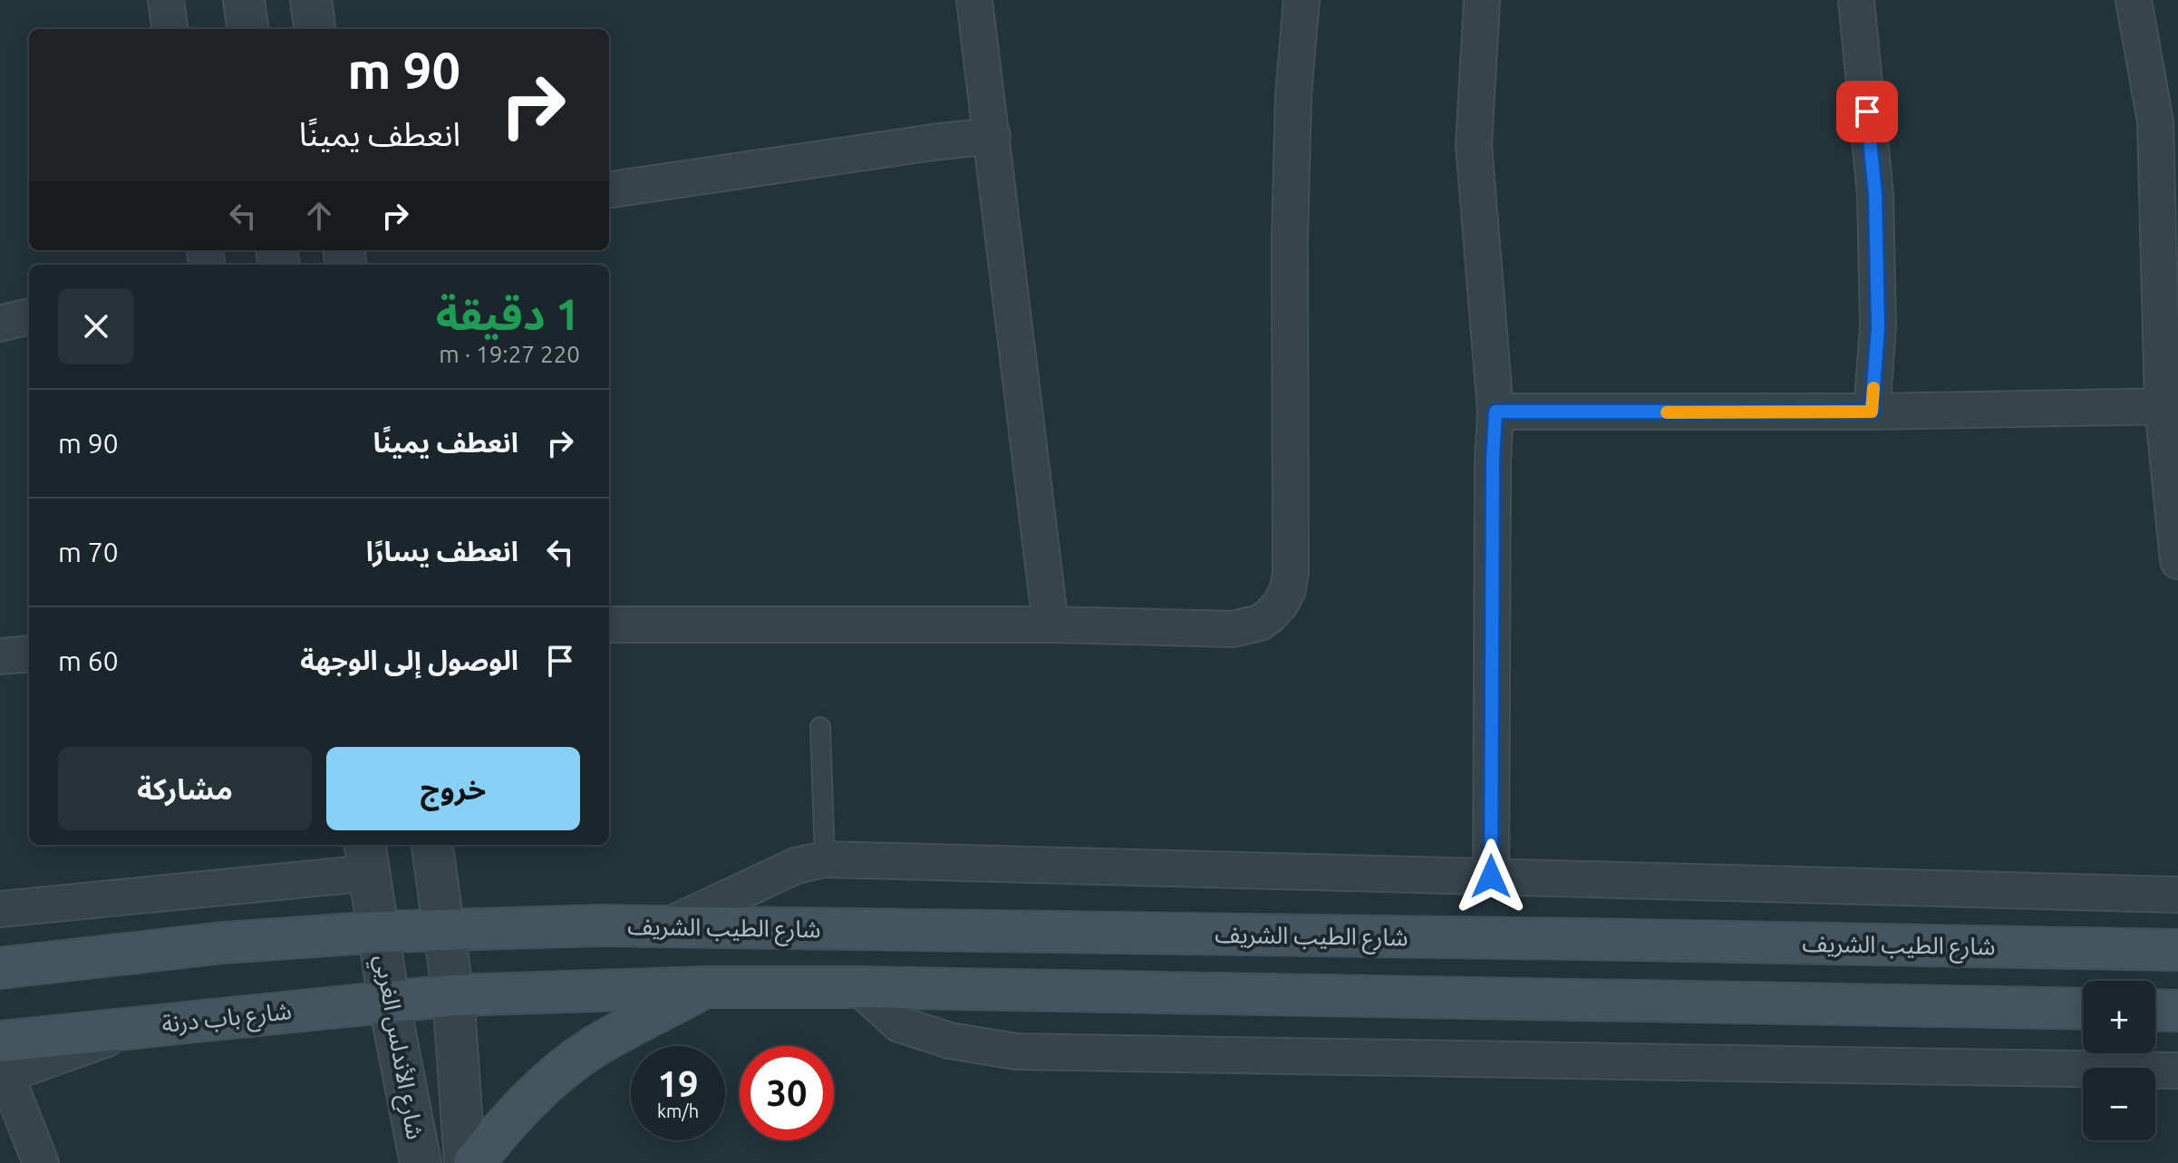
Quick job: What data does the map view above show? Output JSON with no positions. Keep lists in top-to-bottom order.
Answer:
{
  "streets": {
    "main road": ["شارع الطيب الشريف", "شارع باب درنة"],
    "street": ["شارع الأندلس الغربي"]
  },
  "crossings": [
    ["شارع الطيب الشريف", "شارع الأندلس الغربي"],
    ["شارع باب درنة", "شارع الأندلس الغربي"]
  ],
  "page": {
    "turn": ["90 m", "انعطف يمينًا"],
    "heading": ["1 دقيقة", "220 m · 19:27"],
    "list": [
      {
        "name": "انعطف يمينًا",
        "value": "90 m"
      },
      {
        "name": "انعطف يسارًا",
        "value": "70 m"
      },
      {
        "name": "الوصول إلى الوجهة",
        "value": "60 m"
      }
    ],
    "buttons": ["خروج", "مشاركة"],
    "map_buttons": ["+", "−"],
    "speed": "19 km/h",
    "limit": "30"
  }
}
